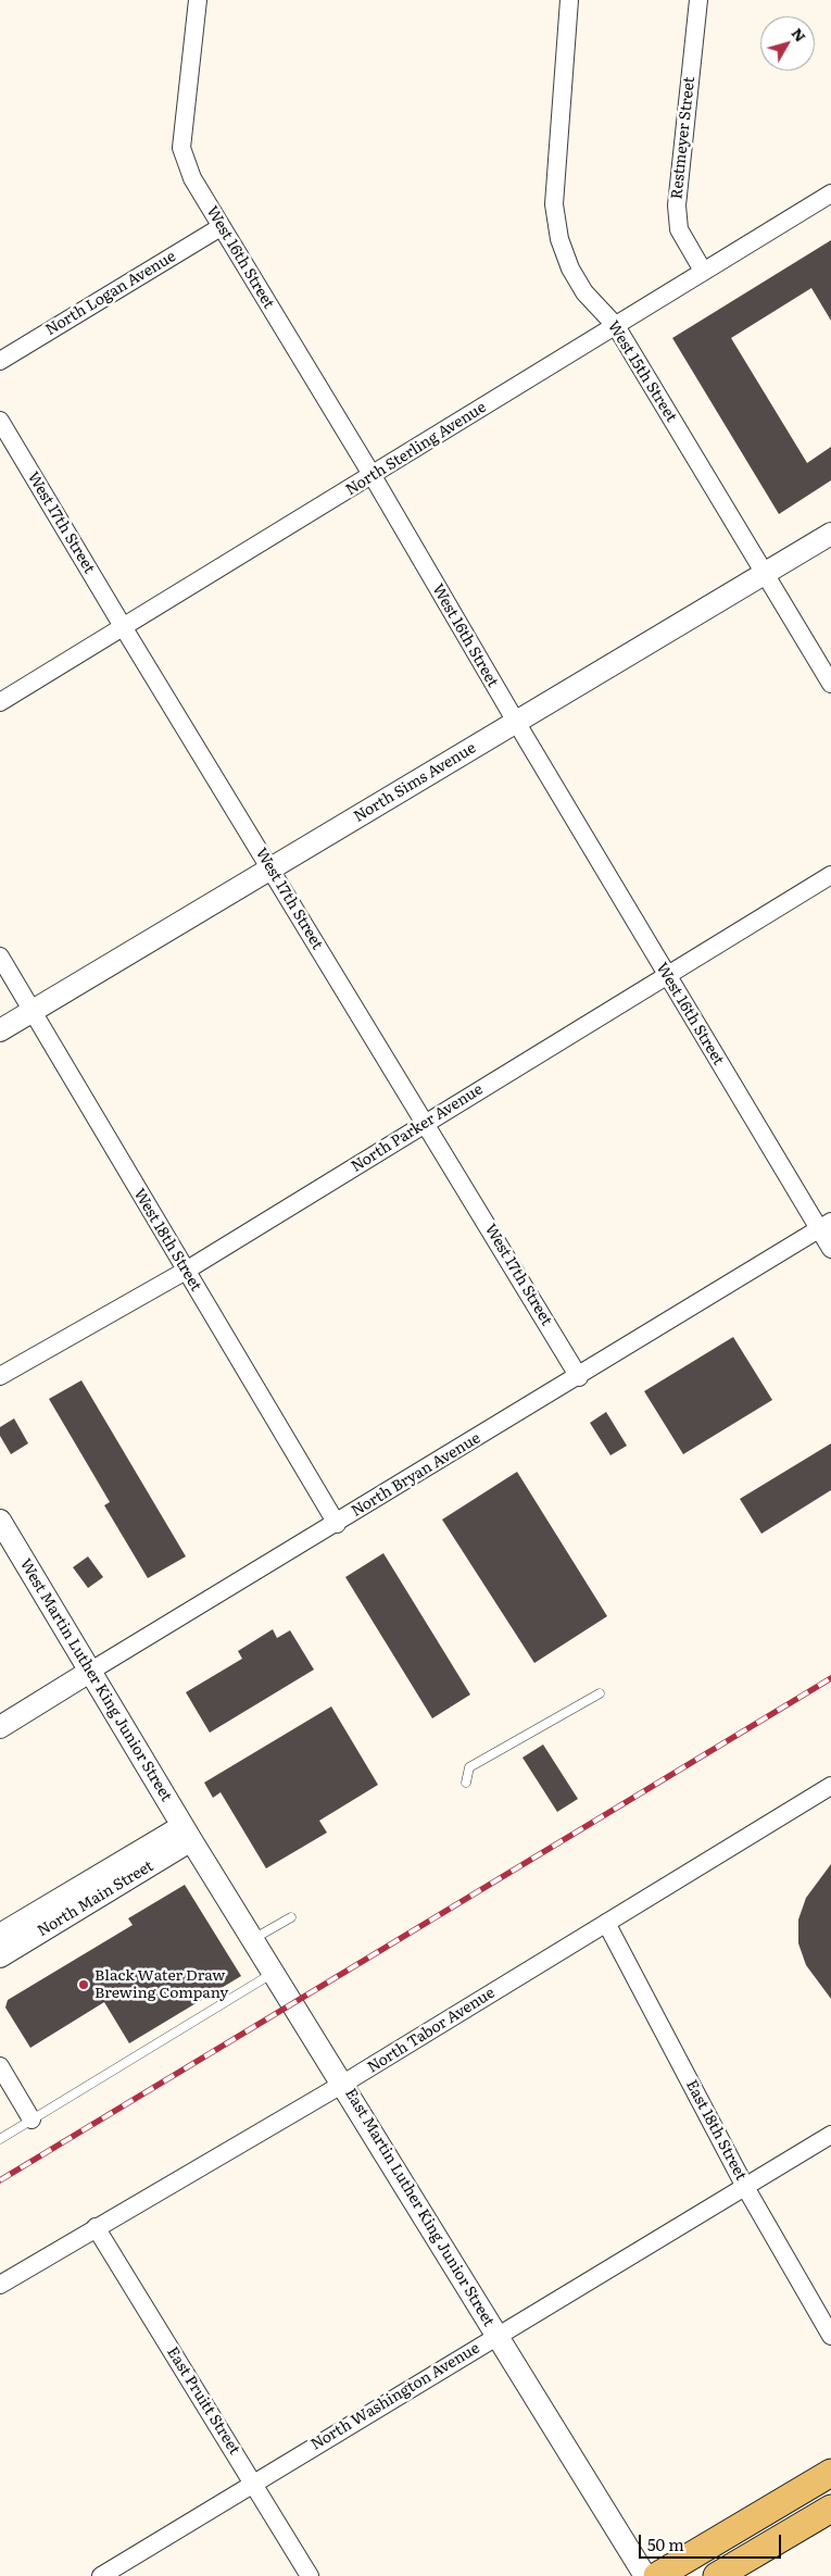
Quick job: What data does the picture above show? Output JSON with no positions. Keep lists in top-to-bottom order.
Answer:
{
  "streets": {
    "street": [
      "Restmeyer Street",
      "West 16th Street",
      "North Logan Avenue",
      "West 15th Street",
      "North Sterling Avenue",
      "West 17th Street",
      "North Sims Avenue",
      "North Parker Avenue",
      "West 18th Street",
      "North Bryan Avenue",
      "West Martin Luther King Junior Street",
      "North Main Street",
      "North Tabor Avenue",
      "East 18th Street",
      "East Martin Luther King Junior Street",
      "North Washington Avenue",
      "East Pruitt Street"
    ]
  },
  "crossings": [
    ["Restmeyer Street", "North Sterling Avenue"],
    ["West 16th Street", "North Logan Avenue"],
    ["West 16th Street", "North Sterling Avenue"],
    ["West 16th Street", "North Sims Avenue"],
    ["West 16th Street", "North Parker Avenue"],
    ["West 16th Street", "North Bryan Avenue"],
    ["West 15th Street", "North Sterling Avenue"],
    ["West 15th Street", "North Sims Avenue"],
    ["North Sterling Avenue", "West 17th Street"],
    ["West 17th Street", "North Sims Avenue"],
    ["West 17th Street", "North Parker Avenue"],
    ["West 17th Street", "North Bryan Avenue"],
    ["North Sims Avenue", "West 18th Street"],
    ["North Parker Avenue", "West 18th Street"],
    ["West 18th Street", "North Bryan Avenue"],
    ["North Bryan Avenue", "West Martin Luther King Junior Street"],
    ["West Martin Luther King Junior Street", "North Main Street"],
    ["West Martin Luther King Junior Street", "East Martin Luther King Junior Street"],
    ["North Main Street", "East Martin Luther King Junior Street"],
    ["North Tabor Avenue", "East 18th Street"],
    ["North Tabor Avenue", "East Martin Luther King Junior Street"],
    ["North Tabor Avenue", "East Pruitt Street"],
    ["East 18th Street", "North Washington Avenue"],
    ["East Martin Luther King Junior Street", "North Washington Avenue"],
    ["North Washington Avenue", "East Pruitt Street"]
  ],
  "places": ["Black Water Draw Brewing Company"],
  "scale_bar": "50 m",
  "north": "top right"
}
